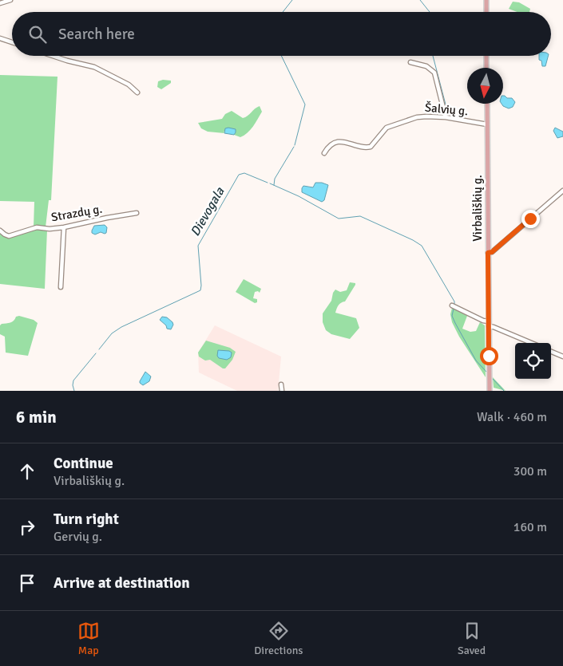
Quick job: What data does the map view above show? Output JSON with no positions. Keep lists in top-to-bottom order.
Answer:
{
  "streets": {
    "main road": ["Virbališkių g."],
    "street": ["Šalvių g.", "Strazdų g."]
  },
  "crossings": [
    ["Šalvių g.", "Virbališkių g."]
  ],
  "water": ["Dievogala"],
  "north": "bottom",
  "page": {
    "search": "Search here",
    "heading": ["6 min", "Walk · 460 m"],
    "list": [
      ["Continue", "Virbališkių g.", "300 m"],
      ["Turn right", "Gervių g.", "160 m"],
      "Arrive at destination"
    ],
    "nav": ["Map", "Directions", "Saved"]
  }
}
